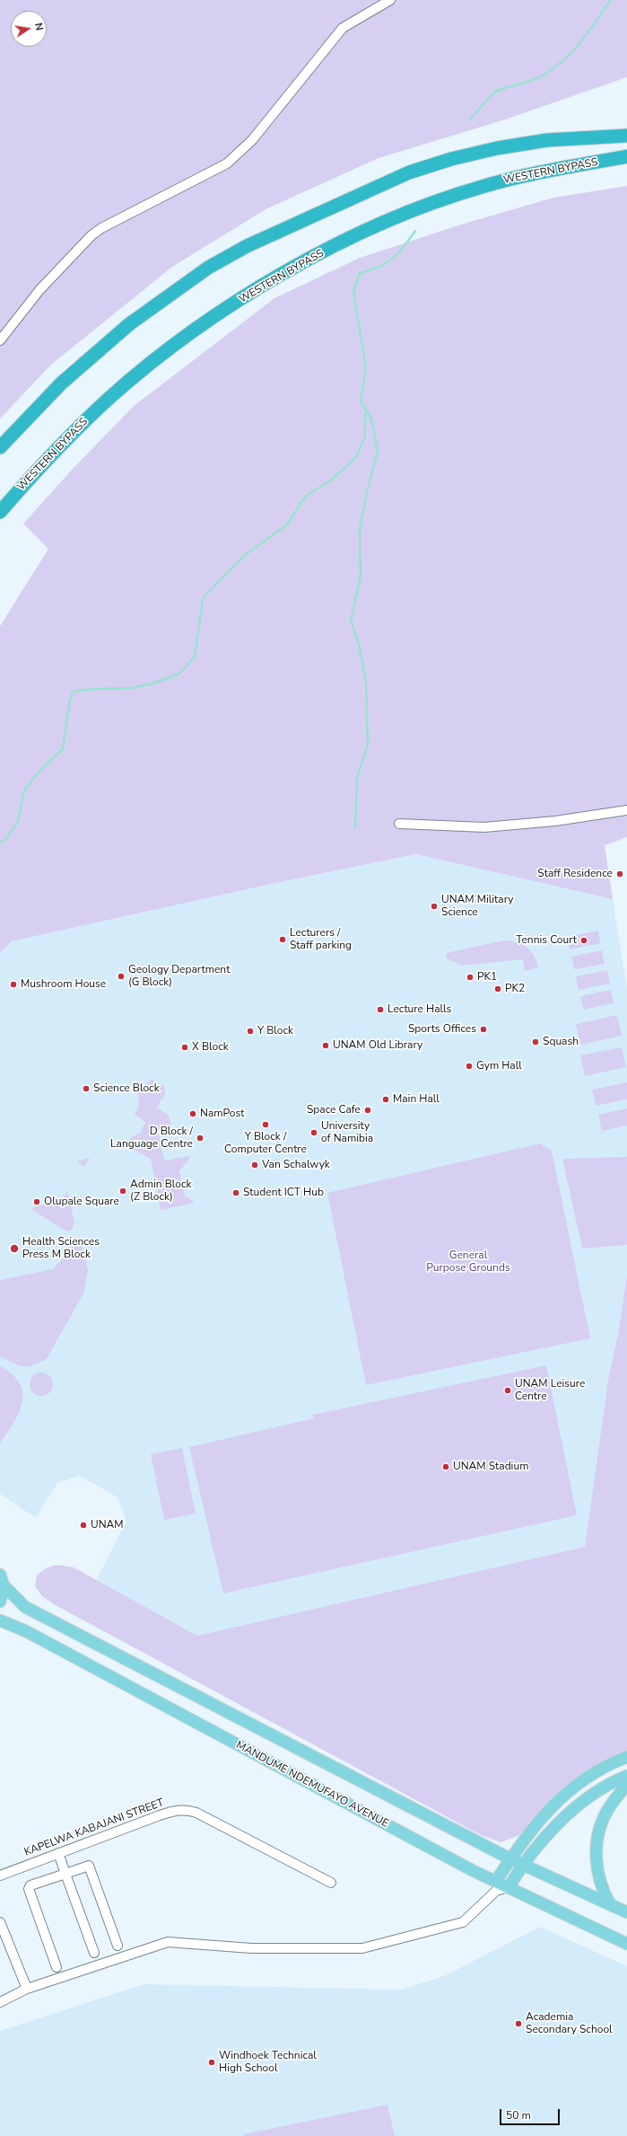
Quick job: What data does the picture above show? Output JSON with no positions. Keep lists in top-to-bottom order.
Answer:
{
  "streets": {
    "highway": ["WESTERN BYPASS"],
    "main road": ["MANDUME NDEMUFAYO AVENUE"],
    "street": ["KAPELWA KABAJANI STREET"]
  },
  "parks": ["General Purpose Grounds"],
  "places": [
    "Staff Residence",
    "UNAM Military Science",
    "Lecturers / Staff parking",
    "Tennis Court",
    "Geology Department (G Block)",
    "PK1",
    "Mushroom House",
    "PK2",
    "Lecture Halls",
    "Sports Offices",
    "Y Block",
    "Squash",
    "UNAM Old Library",
    "X Block",
    "Gym Hall",
    "Science Block",
    "Main Hall",
    "Space Cafe",
    "NamPost",
    "Y Block / Computer Centre",
    "University of Namibia",
    "D Block / Language Centre",
    "Van Schalwyk",
    "Admin Block (Z Block)",
    "Student ICT Hub",
    "Olupale Square",
    "Health Sciences Press M Block",
    "UNAM Leisure Centre",
    "UNAM Stadium",
    "UNAM",
    "Academia Secondary School",
    "Windhoek Technical High School"
  ],
  "scale_bar": "50 m",
  "north": "right"
}
